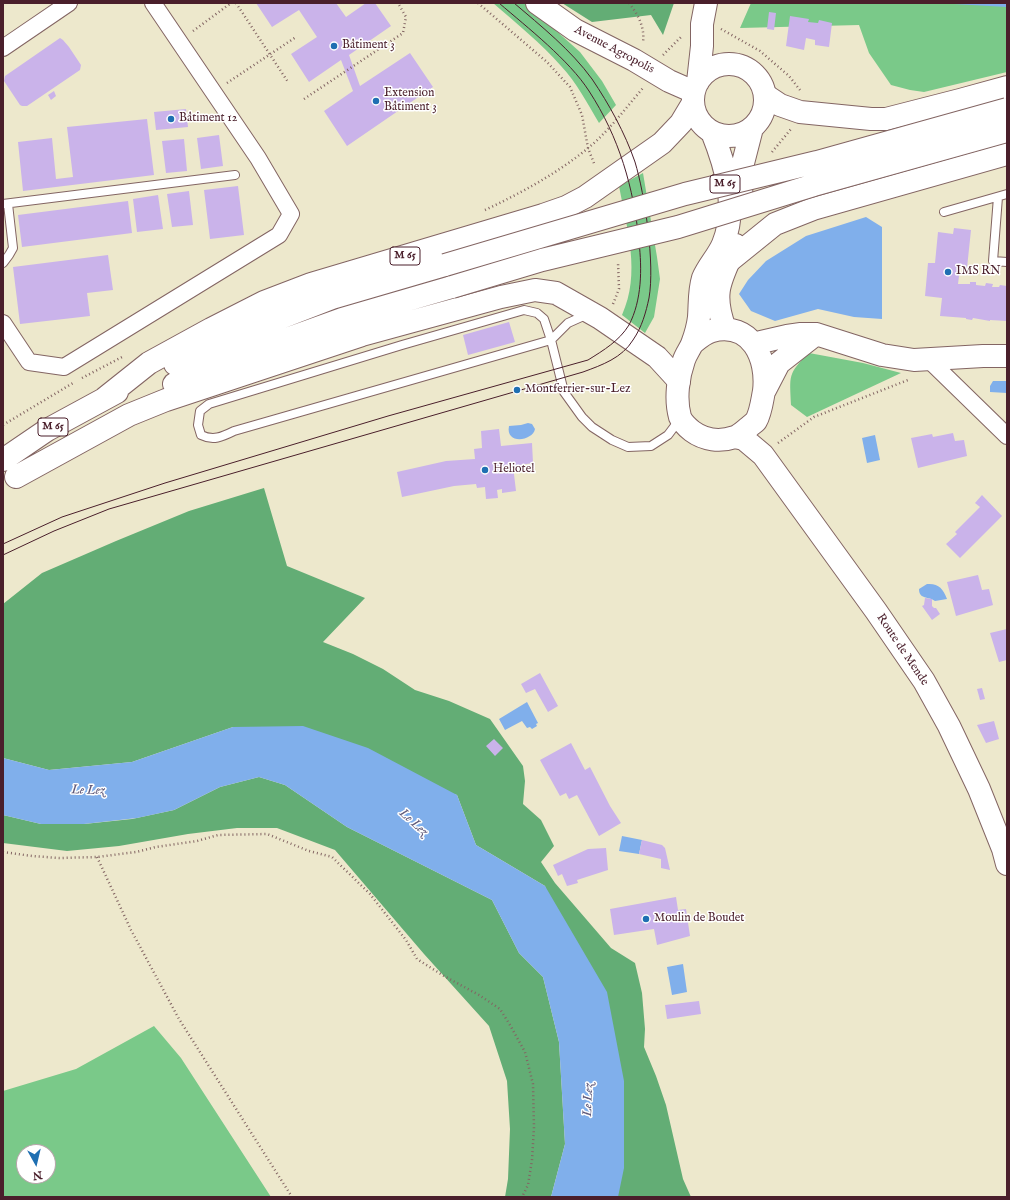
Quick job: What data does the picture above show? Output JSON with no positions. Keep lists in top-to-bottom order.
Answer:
{
  "streets": {
    "main road": ["Avenue Agropolis", "M 65", "Route de Mende"]
  },
  "crossings": [
    ["Avenue Agropolis", "M 65"]
  ],
  "water": ["Le Lez"],
  "places": [
    "Bâtiment 3",
    "Extension Bâtiment 3",
    "Bâtiment 12",
    "IMS RN",
    "Montferrier-sur-Lez",
    "Heliotel",
    "Moulin de Boudet"
  ],
  "north": "bottom"
}
